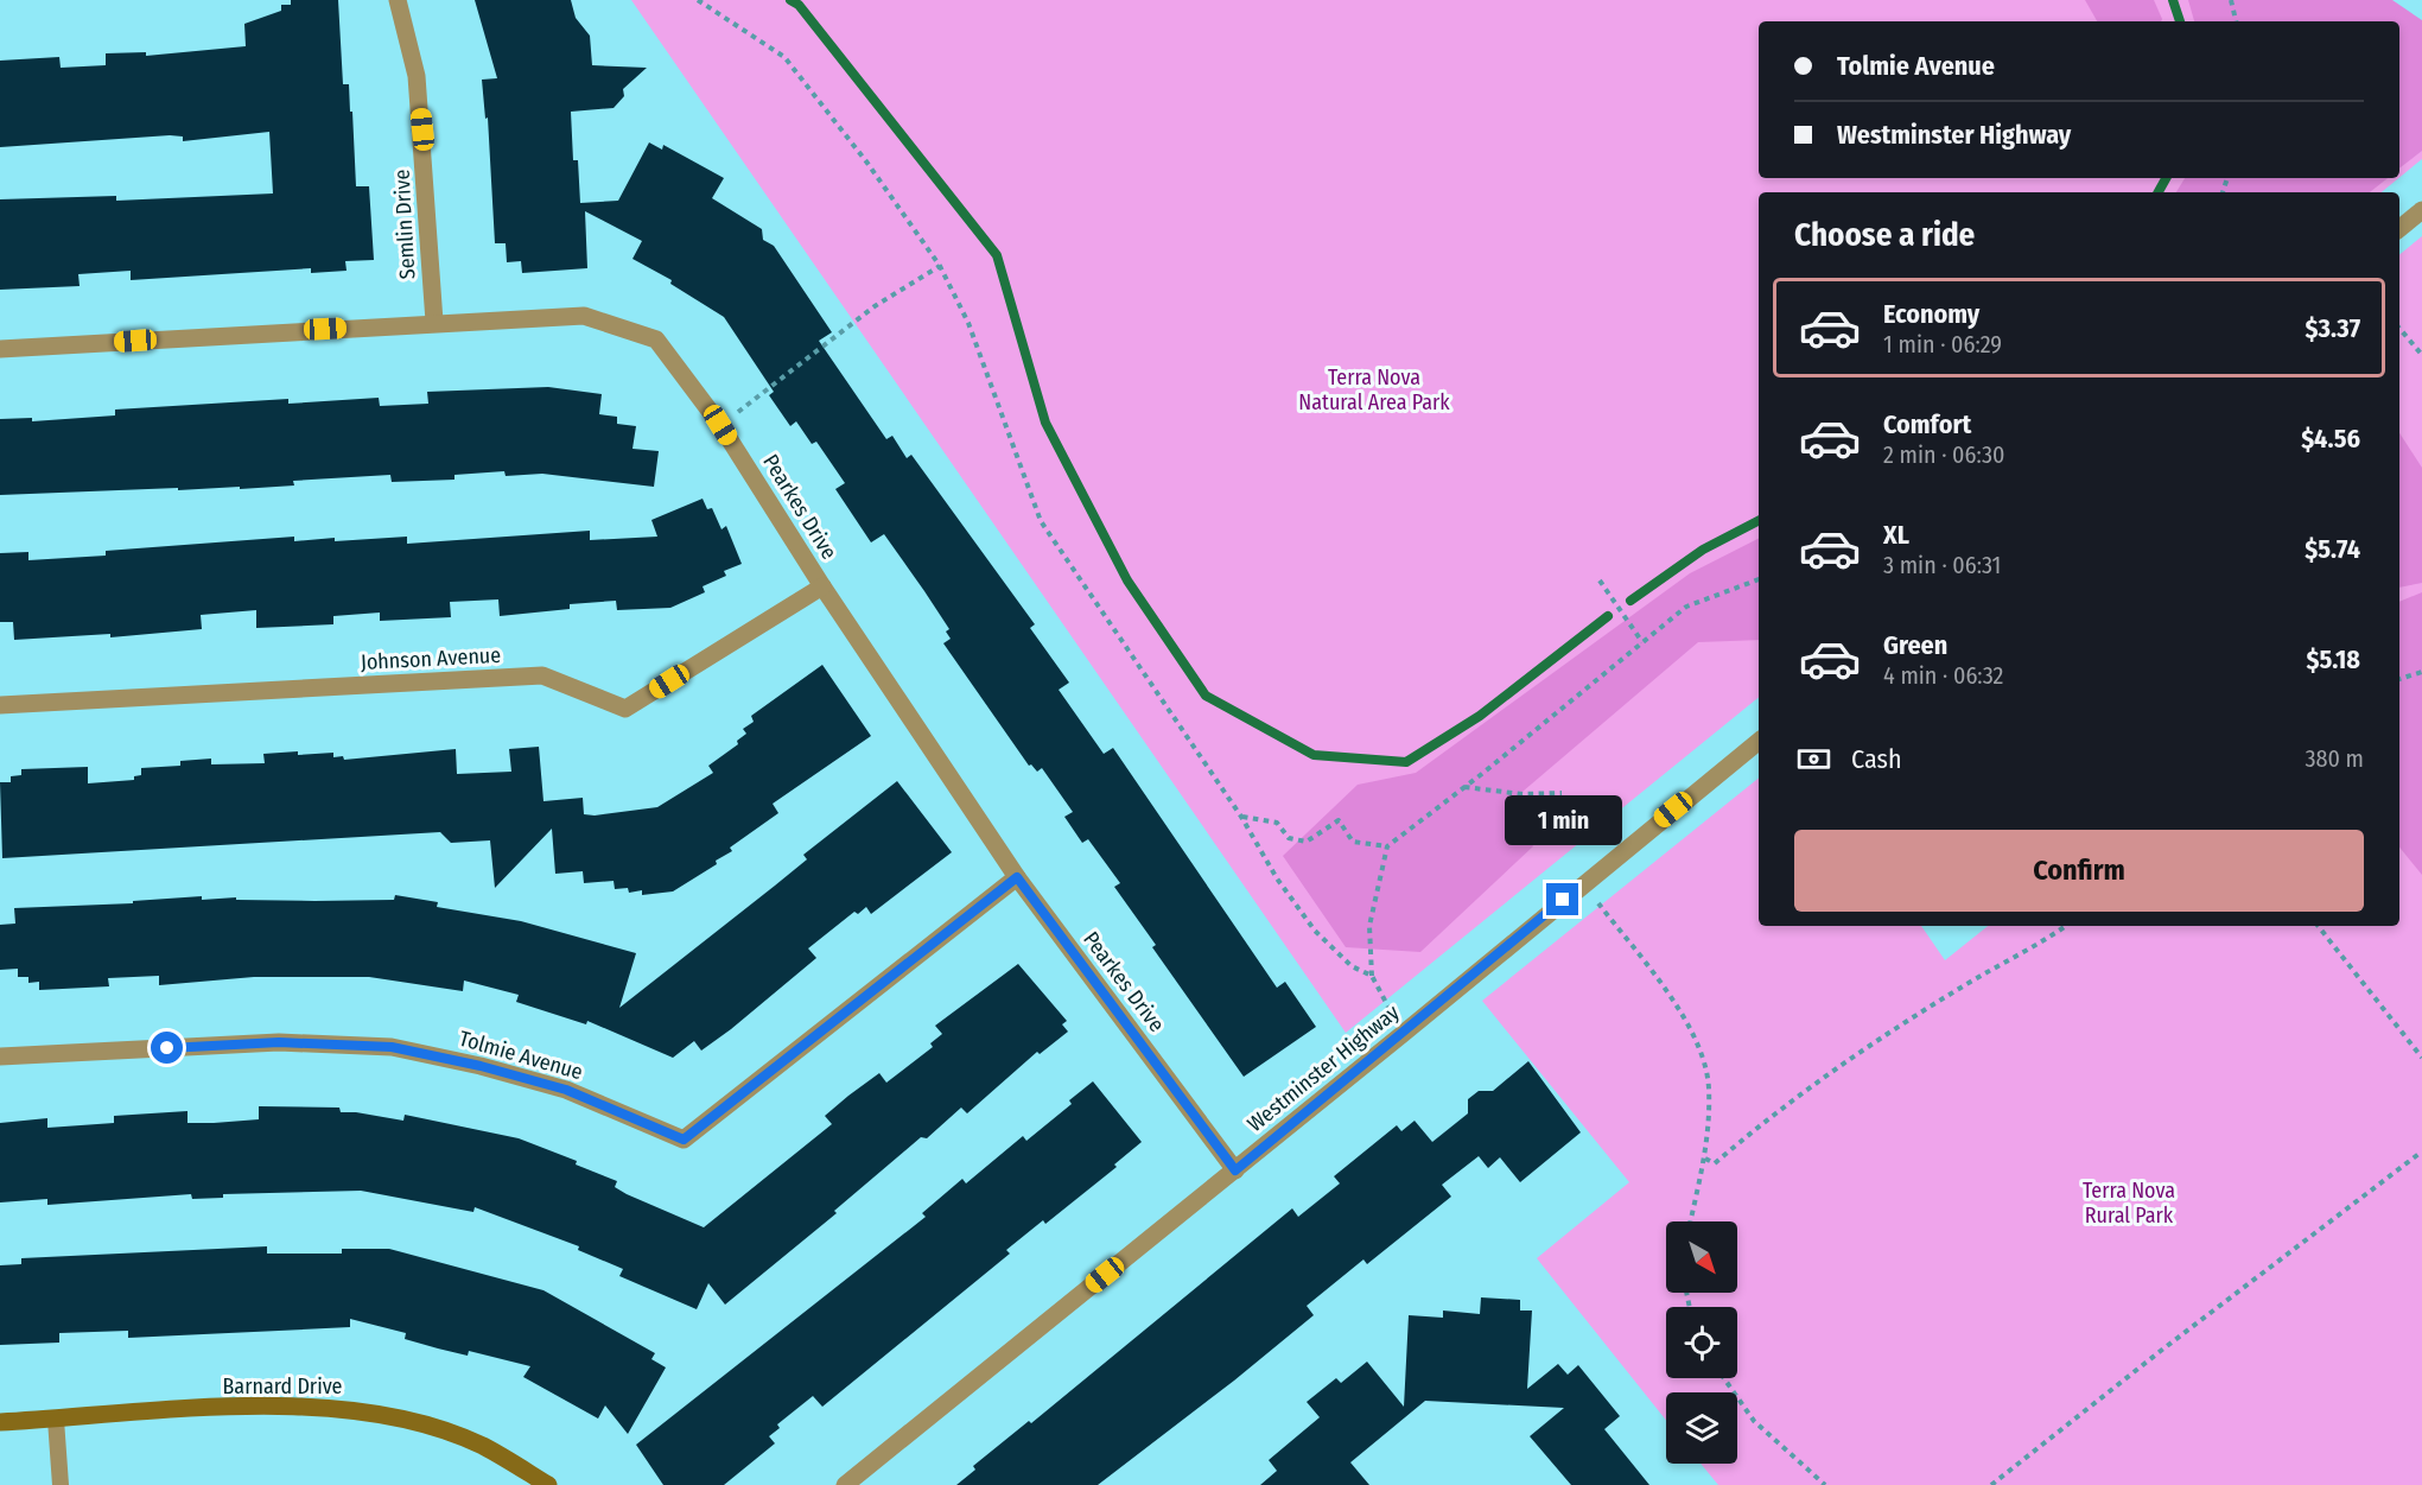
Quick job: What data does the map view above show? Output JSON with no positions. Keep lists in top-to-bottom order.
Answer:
{
  "streets": {
    "street": [
      "Semlin Drive",
      "Pearkes Drive",
      "Johnson Avenue",
      "Tolmie Avenue",
      "Westminster Highway",
      "Barnard Drive"
    ]
  },
  "crossings": [
    ["Semlin Drive", "Pearkes Drive"],
    ["Pearkes Drive", "Johnson Avenue"],
    ["Pearkes Drive", "Tolmie Avenue"],
    ["Pearkes Drive", "Westminster Highway"]
  ],
  "parks": ["Terra Nova Natural Area Park", "Terra Nova Rural Park"],
  "north": "bottom right",
  "page": {
    "banner": ["Tolmie Avenue", "Westminster Highway"],
    "heading": "Choose a ride",
    "list": [
      {
        "name": "Economy",
        "note": "1 min · 06:29",
        "value": "$3.37"
      },
      {
        "name": "Comfort",
        "note": "2 min · 06:30",
        "value": "$4.56"
      },
      {
        "name": "XL",
        "note": "3 min · 06:31",
        "value": "$5.74"
      },
      {
        "name": "Green",
        "note": "4 min · 06:32",
        "value": "$5.18"
      }
    ],
    "pay": ["Cash", "380 m"],
    "bubble": "1 min",
    "buttons": "Confirm"
  }
}
